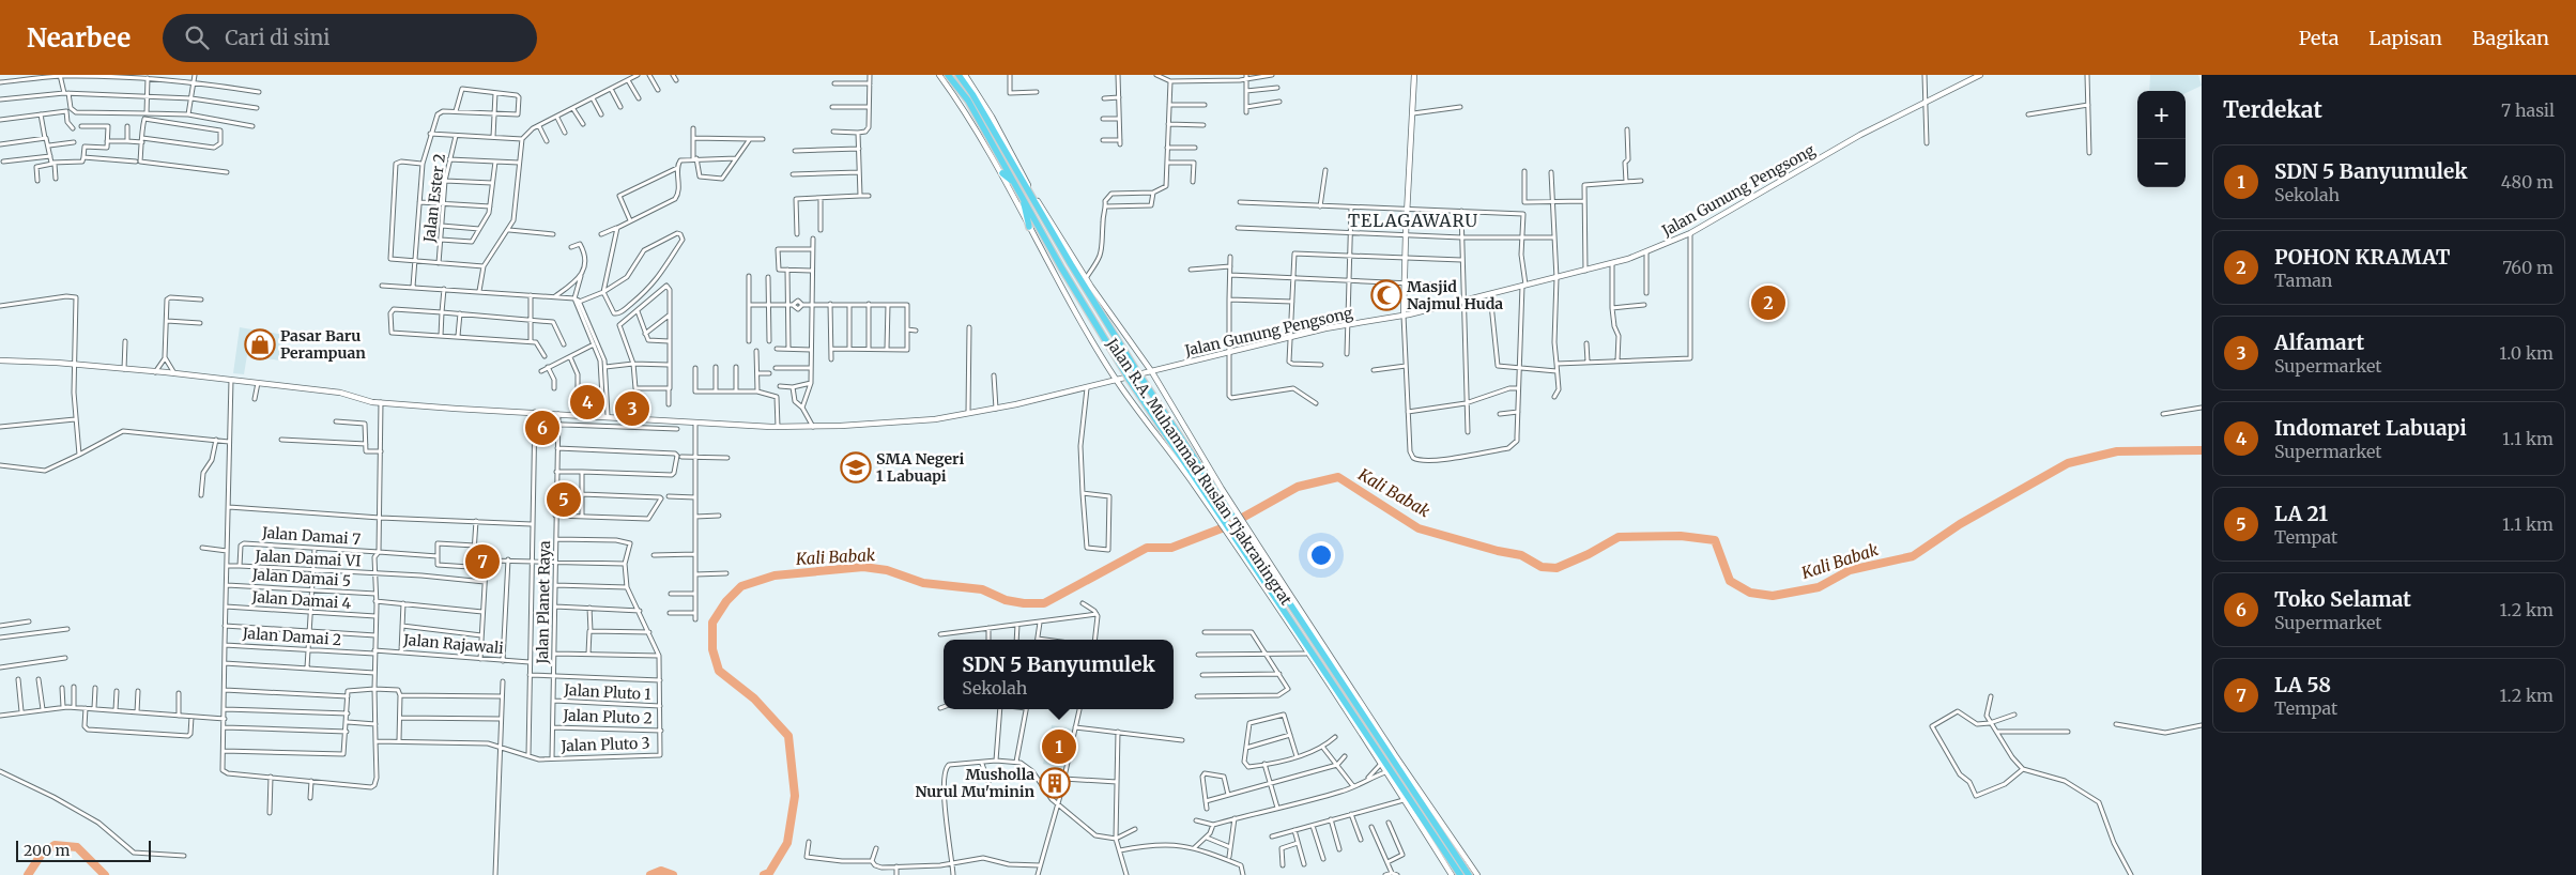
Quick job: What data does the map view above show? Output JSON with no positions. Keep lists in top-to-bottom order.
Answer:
{
  "streets": {
    "highway": ["Jalan R.A. Muhammad Ruslan Tjakraningrat"],
    "street": [
      "Jalan Gunung Pengsong",
      "Jalan Ester 2",
      "Jalan Damai 7",
      "Jalan Damai VI",
      "Jalan Damai 5",
      "Jalan Damai 4",
      "Jalan Planet Raya",
      "Jalan Damai 2",
      "Jalan Rajawali",
      "Jalan Pluto 1",
      "Jalan Pluto 2",
      "Jalan Pluto 3"
    ]
  },
  "crossings": [
    ["Jalan Gunung Pengsong", "Jalan R.A. Muhammad Ruslan Tjakraningrat"],
    ["Jalan Gunung Pengsong", "Jalan Planet Raya"],
    ["Jalan Damai 7", "Jalan Damai VI"],
    ["Jalan Planet Raya", "Jalan Rajawali"],
    ["Jalan Planet Raya", "Jalan Pluto 1"],
    ["Jalan Planet Raya", "Jalan Pluto 2"],
    ["Jalan Planet Raya", "Jalan Pluto 3"],
    ["Jalan Damai 2", "Jalan Rajawali"],
    ["Jalan Pluto 2", "Jalan Pluto 3"]
  ],
  "districts": ["TELAGAWARU"],
  "water": ["Kali Babak"],
  "places": {
    "mosque": ["Masjid Najmul Huda"],
    "shop": ["Pasar Baru Perampuan"],
    "school or university": ["SMA Negeri 1 Labuapi"],
    "building": ["Musholla Nurul Mu'minin"]
  },
  "scale_bar": "200 m",
  "page": {
    "header": "Nearbee",
    "search": "Cari di sini",
    "nav": ["Peta", "Lapisan", "Bagikan"],
    "heading": ["Terdekat", "7 hasil"],
    "map_buttons": ["+", "−"],
    "list": [
      {
        "mark": "1",
        "name": "SDN 5 Banyumulek",
        "note": "Sekolah",
        "value": "480 m"
      },
      {
        "mark": "2",
        "name": "POHON KRAMAT",
        "note": "Taman",
        "value": "760 m"
      },
      {
        "mark": "3",
        "name": "Alfamart",
        "note": "Supermarket",
        "value": "1.0 km"
      },
      {
        "mark": "4",
        "name": "Indomaret Labuapi",
        "note": "Supermarket",
        "value": "1.1 km"
      },
      {
        "mark": "5",
        "name": "LA 21",
        "note": "Tempat",
        "value": "1.1 km"
      },
      {
        "mark": "6",
        "name": "Toko Selamat",
        "note": "Supermarket",
        "value": "1.2 km"
      },
      {
        "mark": "7",
        "name": "LA 58",
        "note": "Tempat",
        "value": "1.2 km"
      }
    ],
    "pins": [
      "2",
      "4",
      "3",
      "6",
      "5",
      "7",
      "1"
    ],
    "popup": ["SDN 5 Banyumulek", "Sekolah"],
    "scale": "200 m"
  }
}
